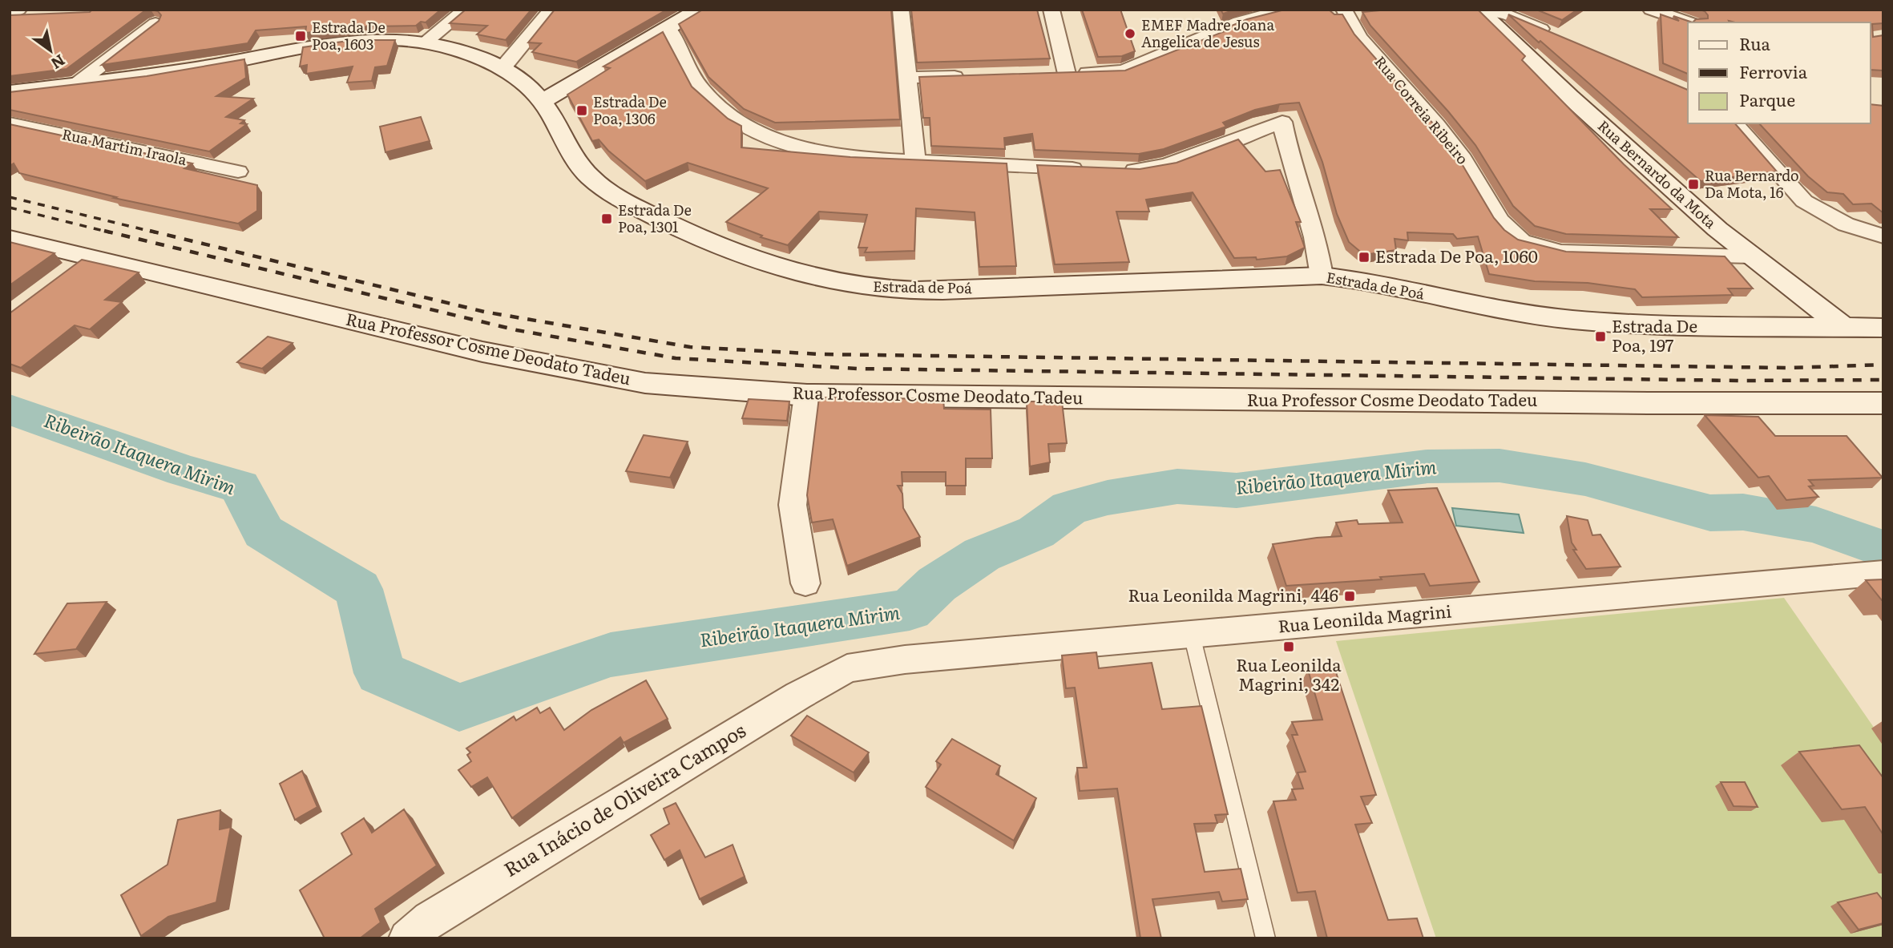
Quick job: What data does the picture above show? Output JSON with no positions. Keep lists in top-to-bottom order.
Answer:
{
  "streets": {
    "main road": ["Rua Bernardo da Mota", "Estrada de Poá", "Rua Professor Cosme Deodato Tadeu"],
    "street": [
      "Rua Correia Ribeiro",
      "Rua Martim Iraola",
      "Rua Leonilda Magrini",
      "Rua Inácio de Oliveira Campos"
    ]
  },
  "crossings": [
    ["Rua Correia Ribeiro", "Rua Bernardo da Mota"],
    ["Rua Bernardo da Mota", "Estrada de Poá"],
    ["Rua Leonilda Magrini", "Rua Inácio de Oliveira Campos"]
  ],
  "water": ["Ribeirão Itaquera Mirim"],
  "places": {
    "other": ["EMEF Madre Joana Angelica de Jesus"],
    "transit": [
      "Estrada De Poa, 1603",
      "Estrada De Poa, 1306",
      "Rua Bernardo Da Mota, 16",
      "Estrada De Poa, 1301",
      "Estrada De Poa, 1060",
      "Estrada De Poa, 197",
      "Rua Leonilda Magrini, 446",
      "Rua Leonilda Magrini, 342"
    ]
  },
  "legend": ["Rua", "Ferrovia", "Parque"],
  "north": "bottom right"
}
